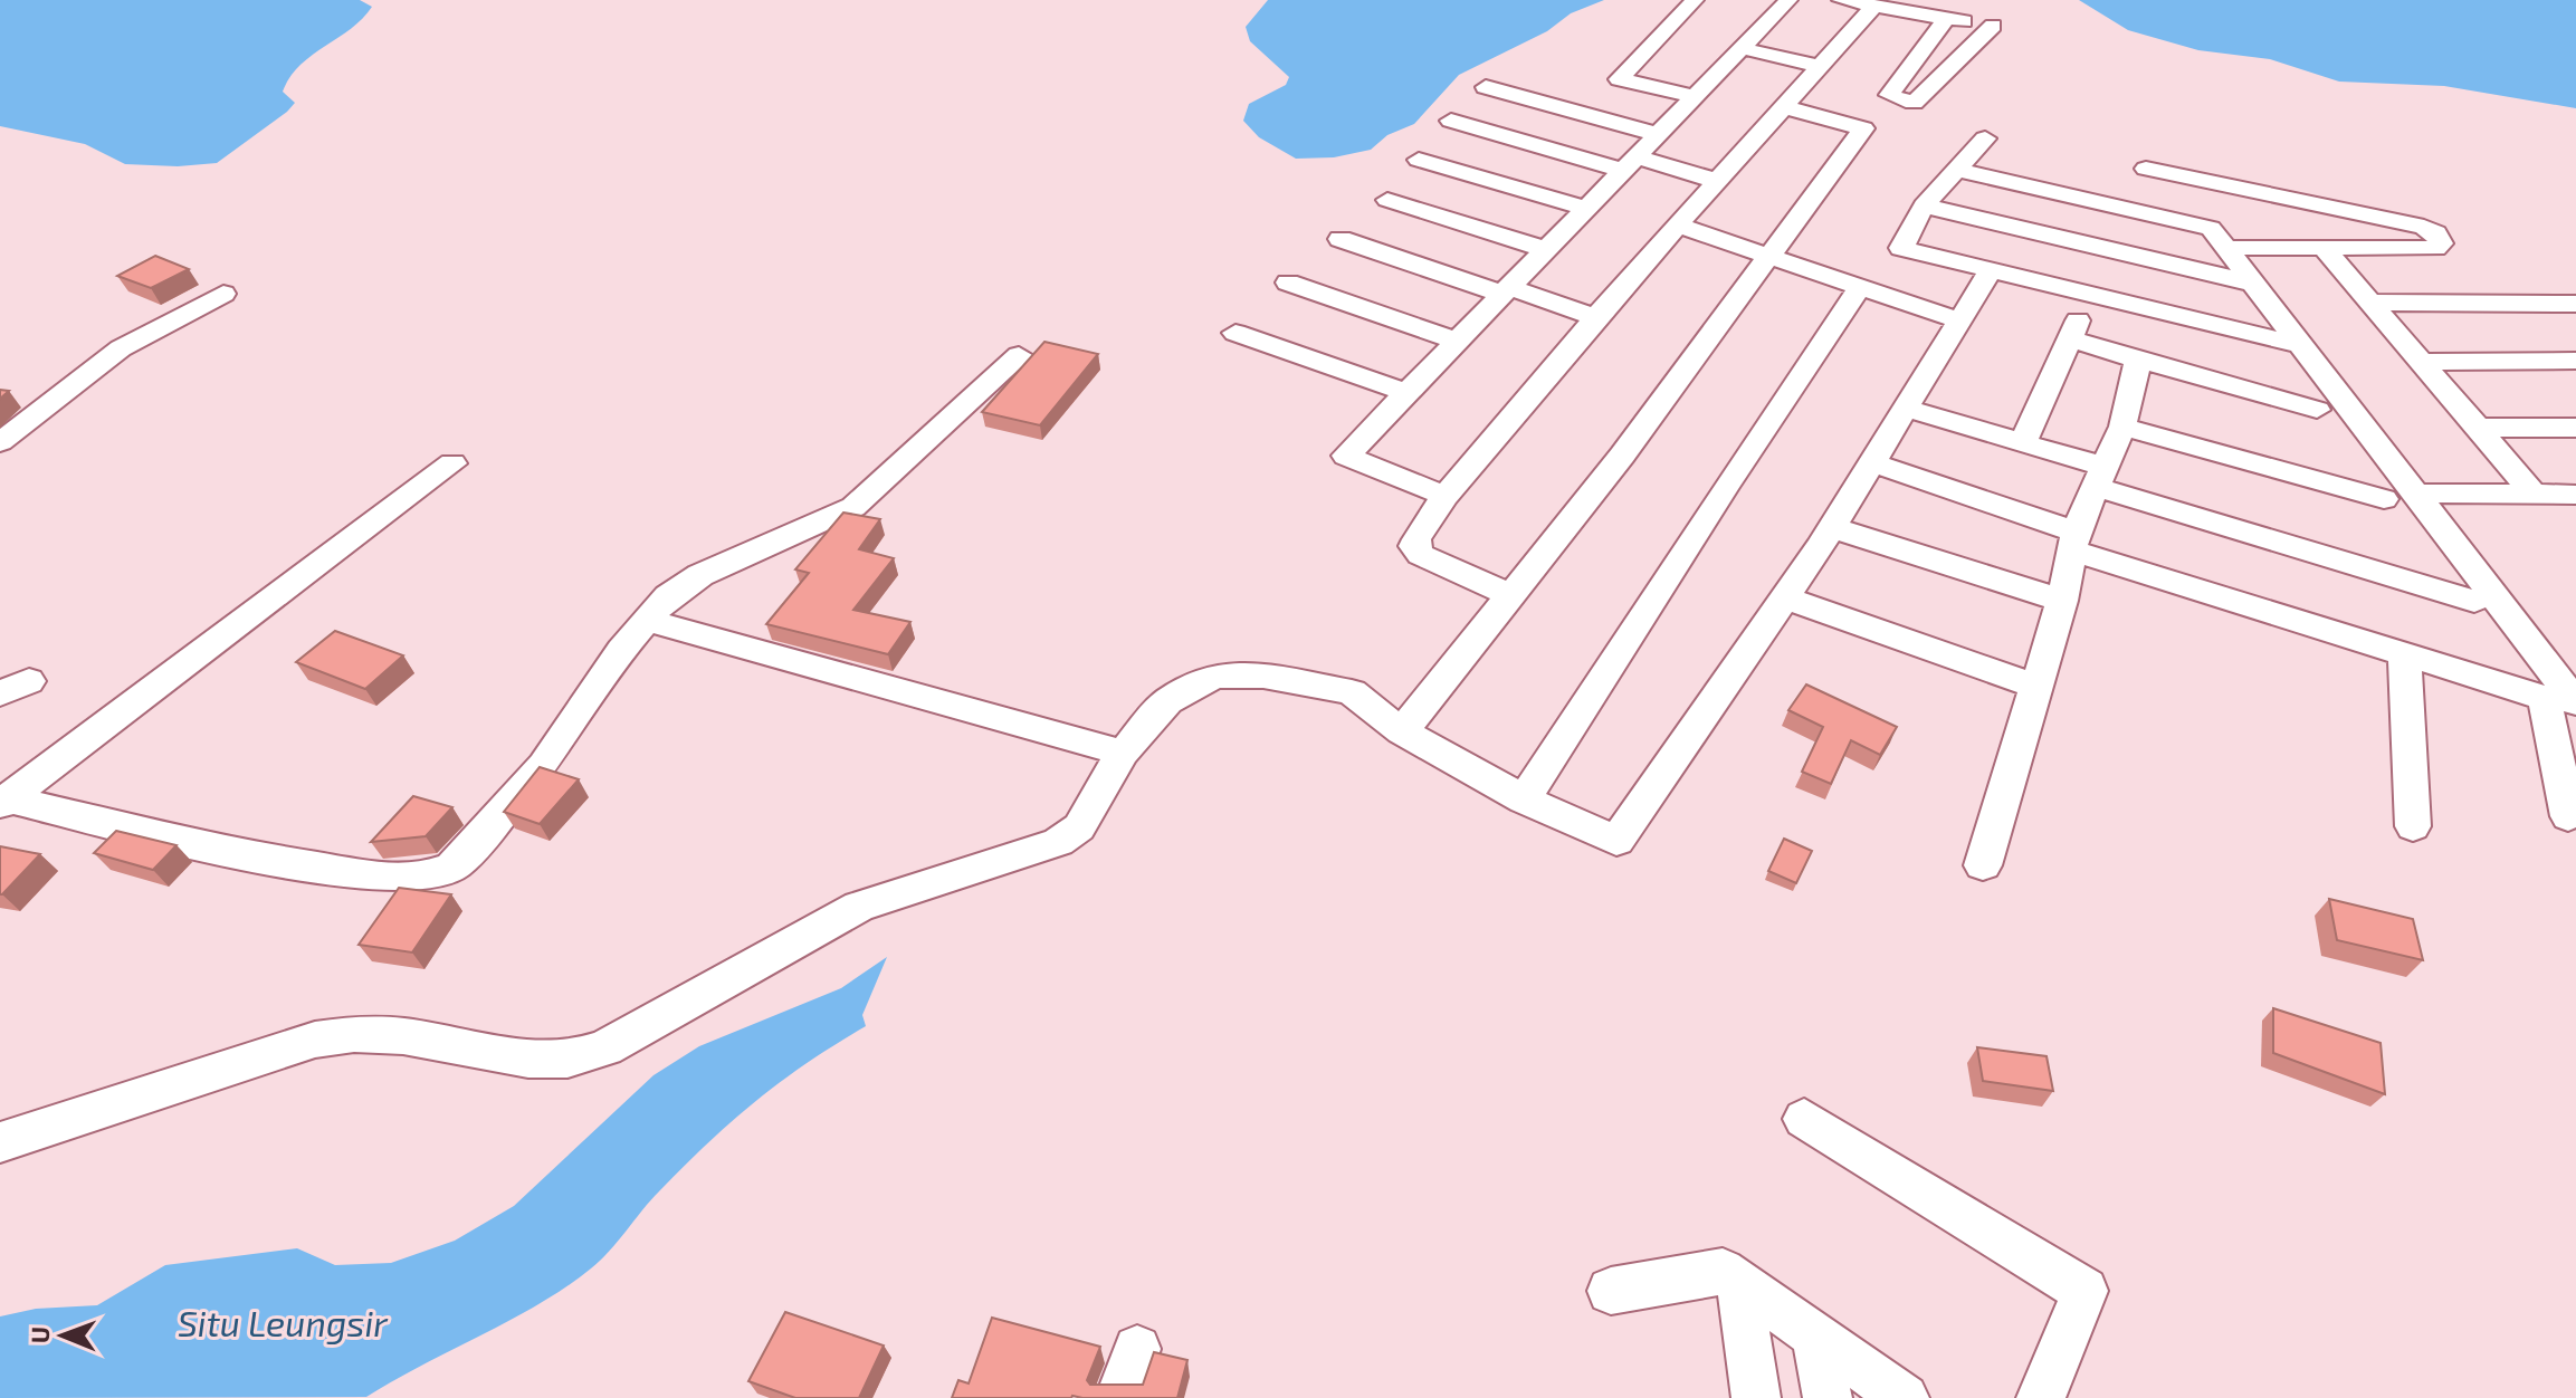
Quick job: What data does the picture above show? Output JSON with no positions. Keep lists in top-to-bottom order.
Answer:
{
  "water": ["Situ Leungsir"],
  "north": "left"
}
